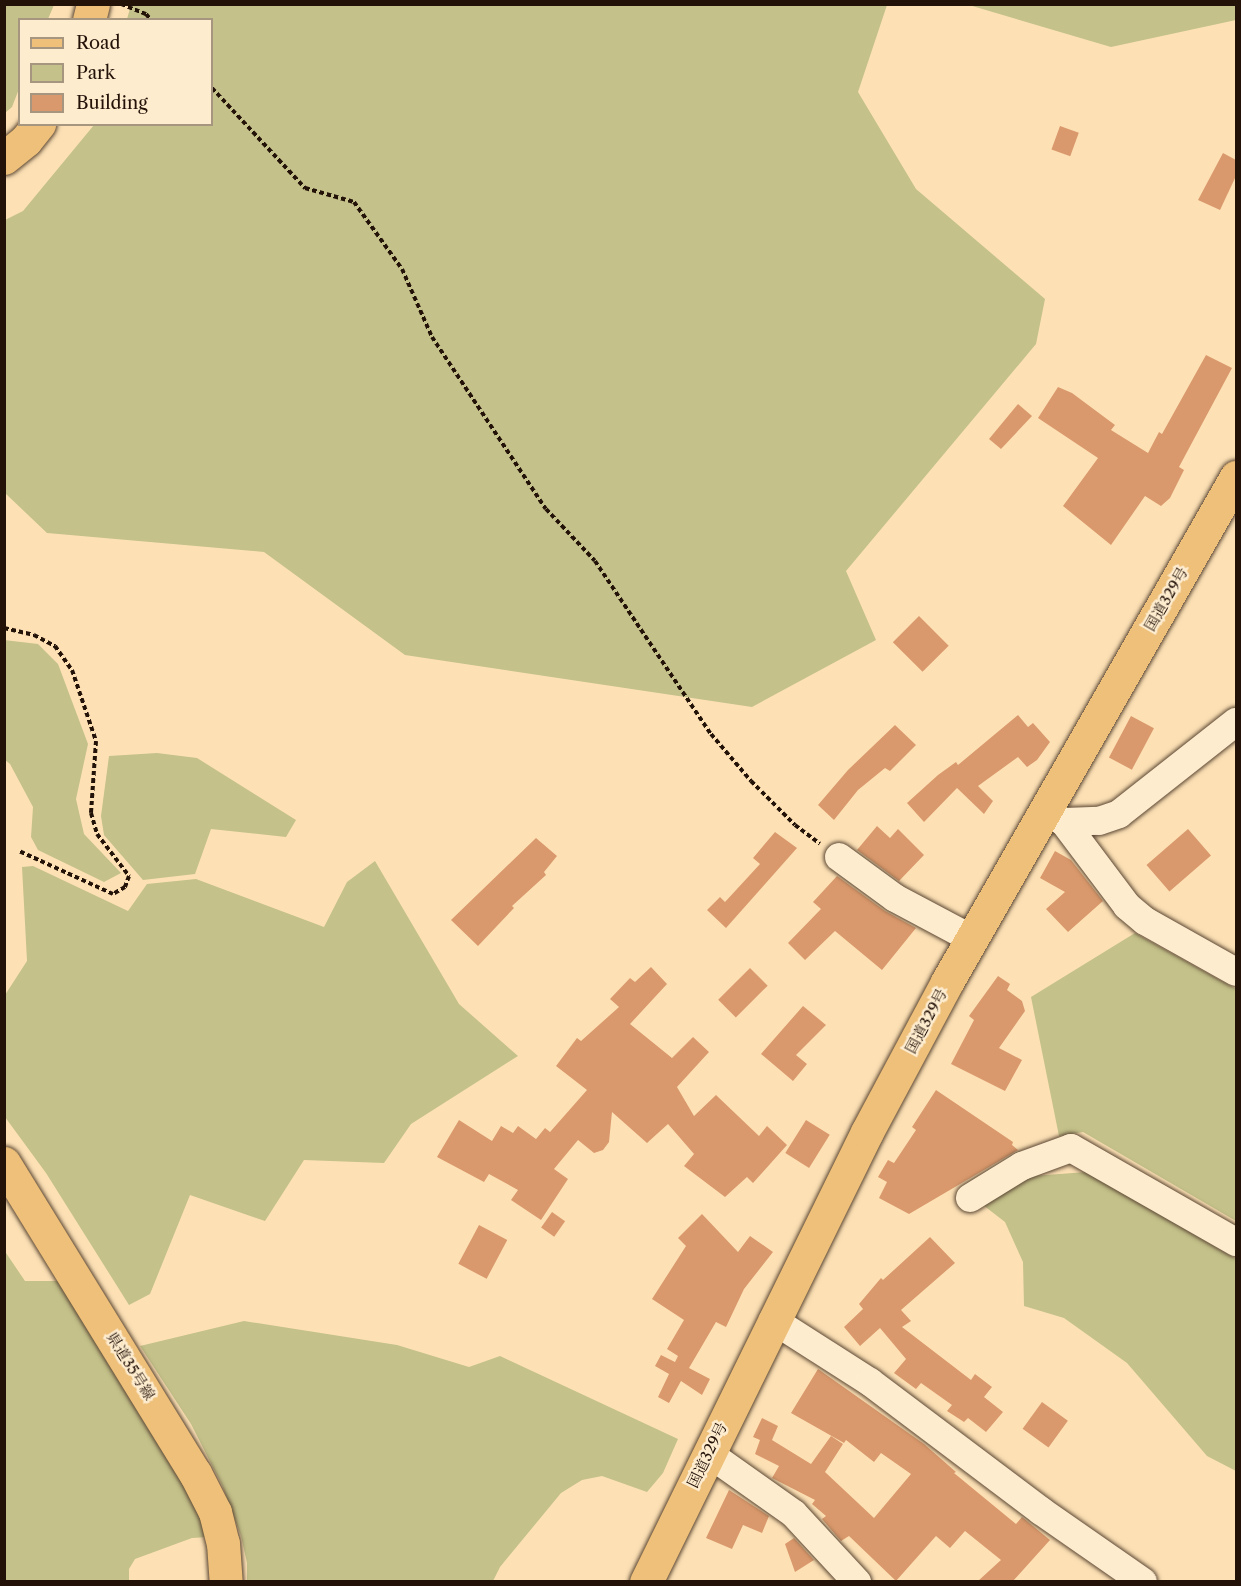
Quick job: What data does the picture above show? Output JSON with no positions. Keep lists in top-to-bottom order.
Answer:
{
  "streets": {
    "main road": ["国道329号", "県道35号線"]
  },
  "legend": ["Road", "Park", "Building"]
}
